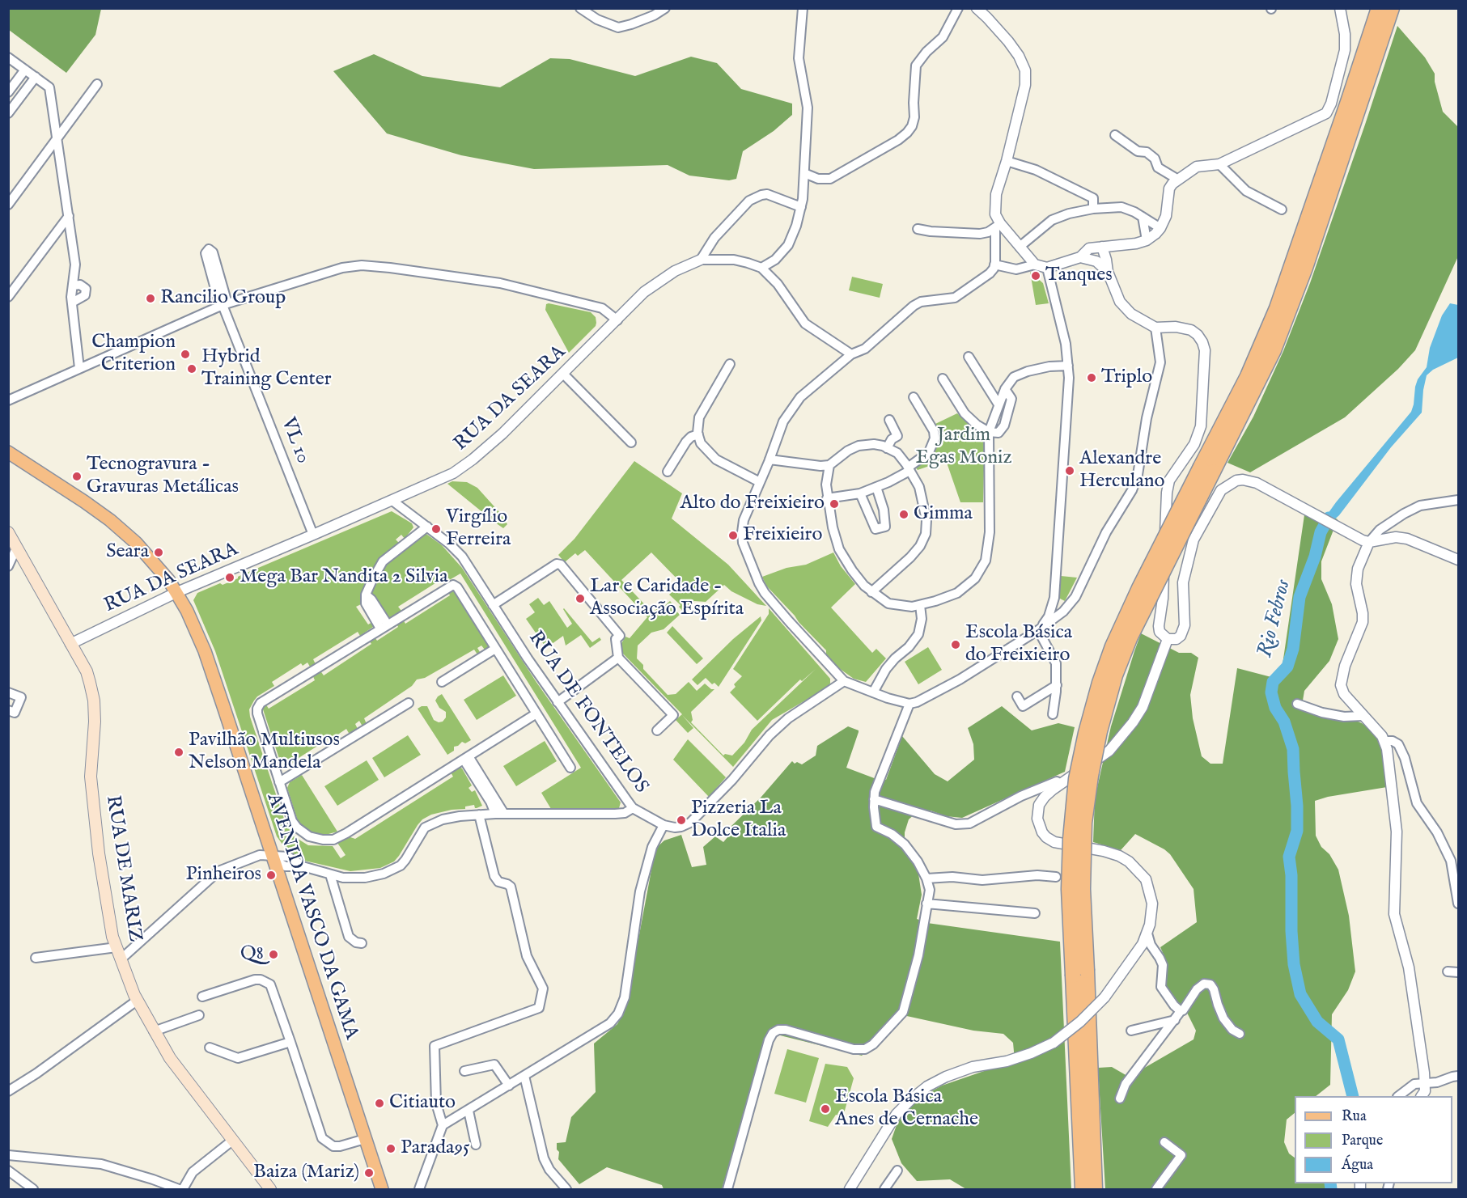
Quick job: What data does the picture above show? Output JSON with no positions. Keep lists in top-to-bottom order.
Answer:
{
  "streets": {
    "main road": ["RUA DE MARIZ", "AVENIDA VASCO DA GAMA"],
    "street": ["RUA DA SEARA", "VL 10", "RUA DE FONTELOS"]
  },
  "crossings": [
    ["RUA DA SEARA", "VL 10"],
    ["RUA DA SEARA", "RUA DE FONTELOS"],
    ["RUA DA SEARA", "RUA DE MARIZ"],
    ["RUA DA SEARA", "AVENIDA VASCO DA GAMA"]
  ],
  "water": ["Rio Febros"],
  "parks": ["Jardim Egas Moniz"],
  "places": [
    "Tanques",
    "Rancilio Group",
    "Champion Criterion",
    "Hybrid Training Center",
    "Triplo",
    "Alexandre Herculano",
    "Tecnogravura - Gravuras Metálicas",
    "Alto do Freixieiro",
    "Gimma",
    "Virgílio Ferreira",
    "Freixieiro",
    "Seara",
    "Mega Bar Nandita 2 Silvia",
    "Lar e Caridade - Associação Espírita",
    "Escola Básica do Freixieiro",
    "Pavilhão Multiusos Nelson Mandela",
    "Pizzeria La Dolce Italia",
    "Pinheiros",
    "Q8",
    "Citiauto",
    "Escola Básica Anes de Cernache",
    "Parada95",
    "Baiza (Mariz)"
  ],
  "legend": ["Rua", "Parque", "Água"]
}
